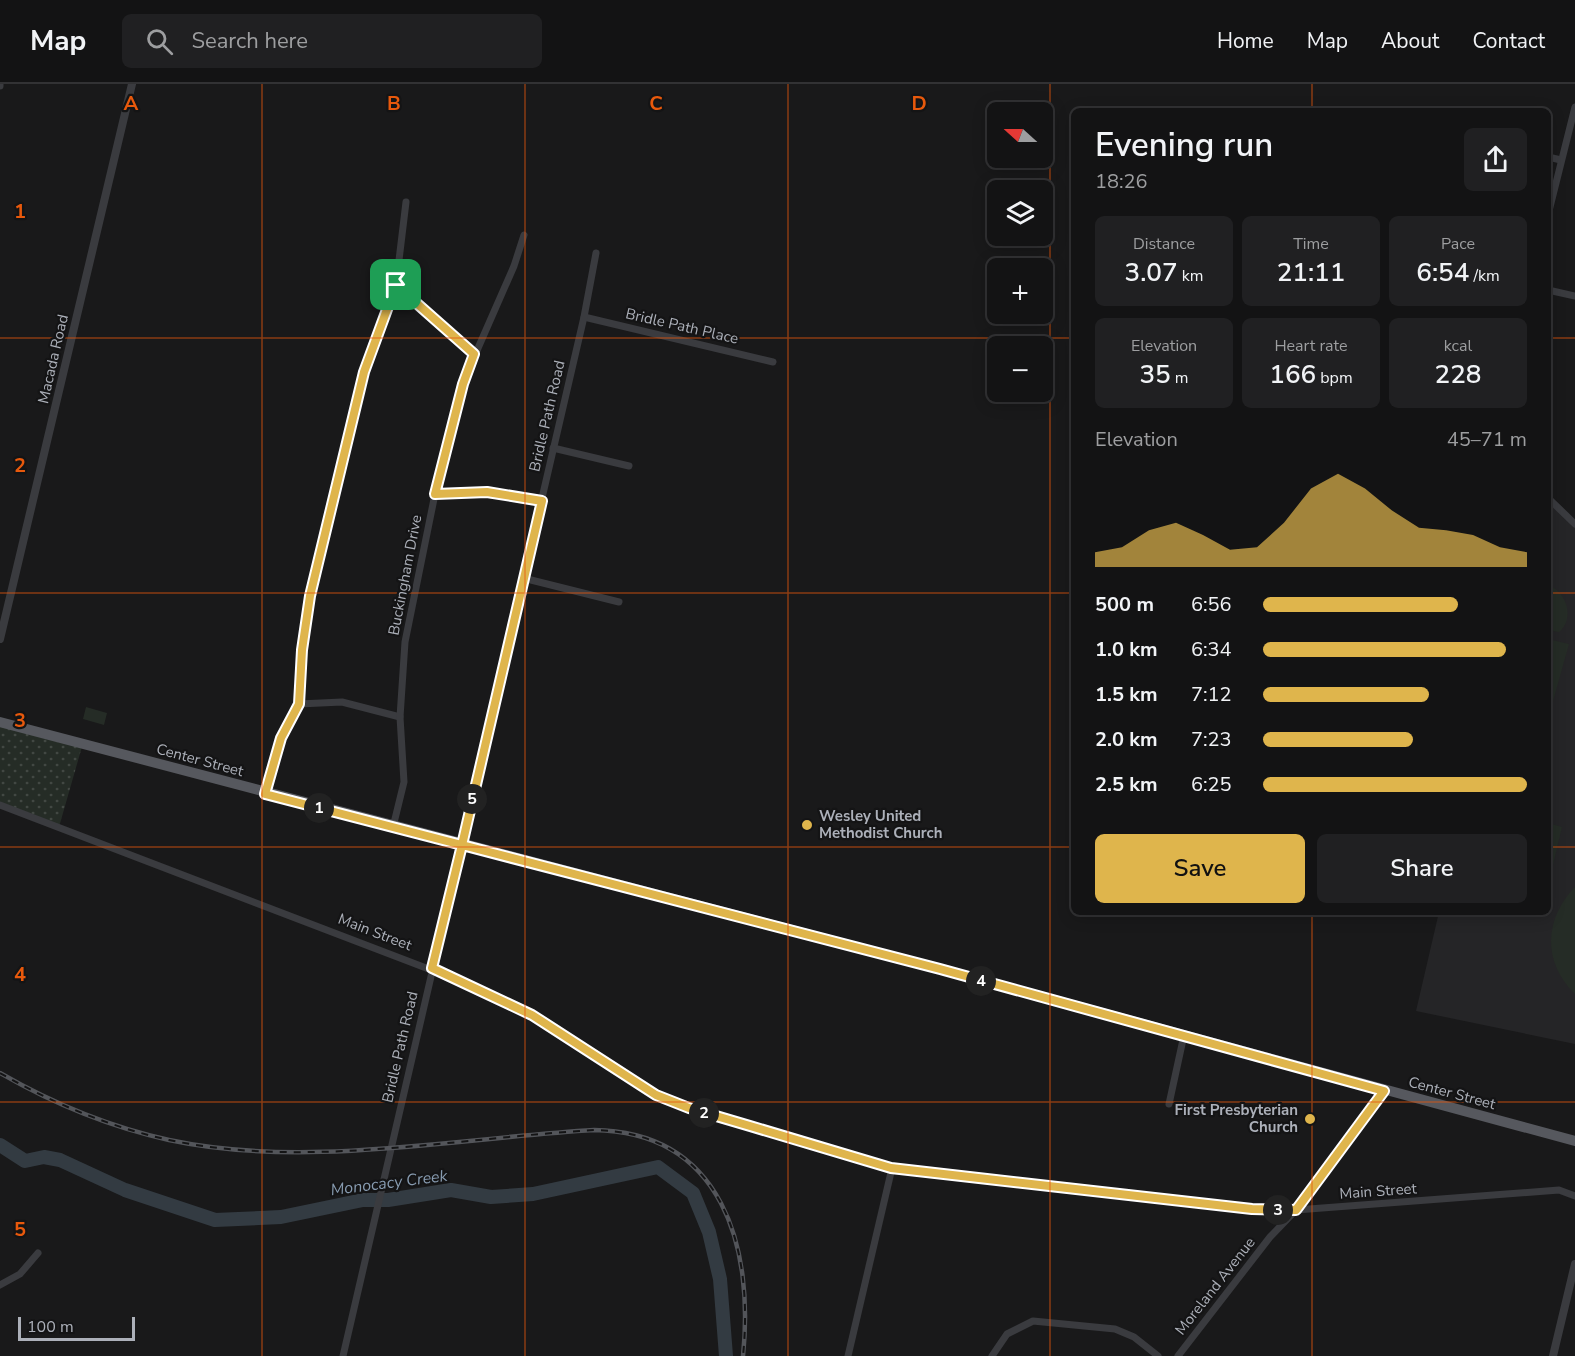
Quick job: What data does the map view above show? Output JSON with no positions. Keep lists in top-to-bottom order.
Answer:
{
  "streets": {
    "main road": ["Center Street"],
    "street": [
      "Bridle Path Place",
      "Macada Road",
      "Bridle Path Road",
      "Buckingham Drive",
      "Main Street",
      "Moreland Avenue"
    ]
  },
  "crossings": [
    ["Bridle Path Place", "Bridle Path Road"],
    ["Bridle Path Road", "Center Street"],
    ["Bridle Path Road", "Main Street"],
    ["Buckingham Drive", "Center Street"],
    ["Center Street", "Moreland Avenue"],
    ["Main Street", "Moreland Avenue"]
  ],
  "water": ["Monocacy Creek"],
  "places": ["Wesley United Methodist Church", "First Presbyterian Church"],
  "scale_bar": "100 m",
  "north": "left",
  "page": {
    "header": "Map",
    "search": "Search here",
    "nav": [
      "Home",
      "Map",
      "About",
      "Contact"
    ],
    "map_buttons": ["+", "−"],
    "heading": ["Evening run", "18:26"],
    "stats": [
      ["Distance", "3.07 km"],
      ["Time", "21:11"],
      ["Pace", "6:54 /km"],
      ["Elevation", "35 m"],
      ["Heart rate", "166 bpm"],
      ["kcal", "228"]
    ],
    "chart": ["Elevation", "45–71 m"],
    "list": [
      {
        "name": "500 m",
        "note": "6:56"
      },
      {
        "name": "1.0 km",
        "note": "6:34"
      },
      {
        "name": "1.5 km",
        "note": "7:12"
      },
      {
        "name": "2.0 km",
        "note": "7:23"
      },
      {
        "name": "2.5 km",
        "note": "6:25"
      }
    ],
    "pins": [
      "5",
      "1",
      "4",
      "2",
      "3"
    ],
    "buttons": ["Save", "Share"],
    "scale": "100 m"
  },
  "grid": {
    "columns": [
      "A",
      "B",
      "C",
      "D"
    ],
    "rows": [
      "1",
      "2",
      "3",
      "4",
      "5"
    ]
  }
}
